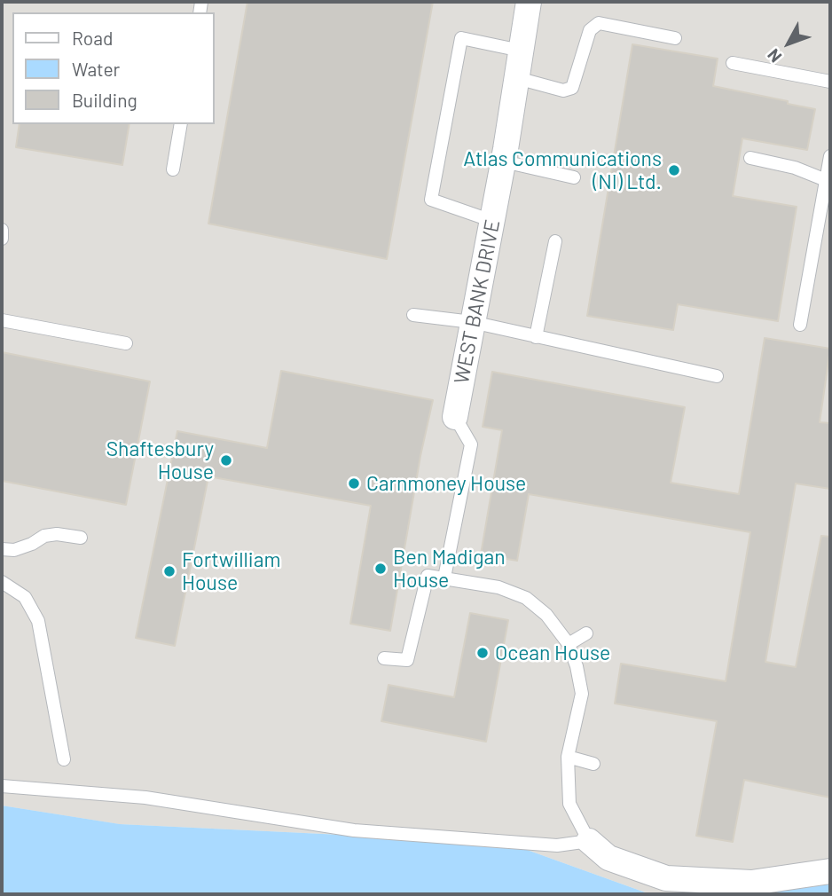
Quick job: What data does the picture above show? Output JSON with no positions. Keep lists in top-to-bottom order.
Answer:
{
  "streets": {
    "street": ["WEST BANK DRIVE"]
  },
  "places": [
    "Atlas Communications (NI) Ltd.",
    "Shaftesbury House",
    "Carnmoney House",
    "Ben Madigan House",
    "Fortwilliam House",
    "Ocean House"
  ],
  "legend": ["Road", "Water", "Building"],
  "north": "bottom left"
}
